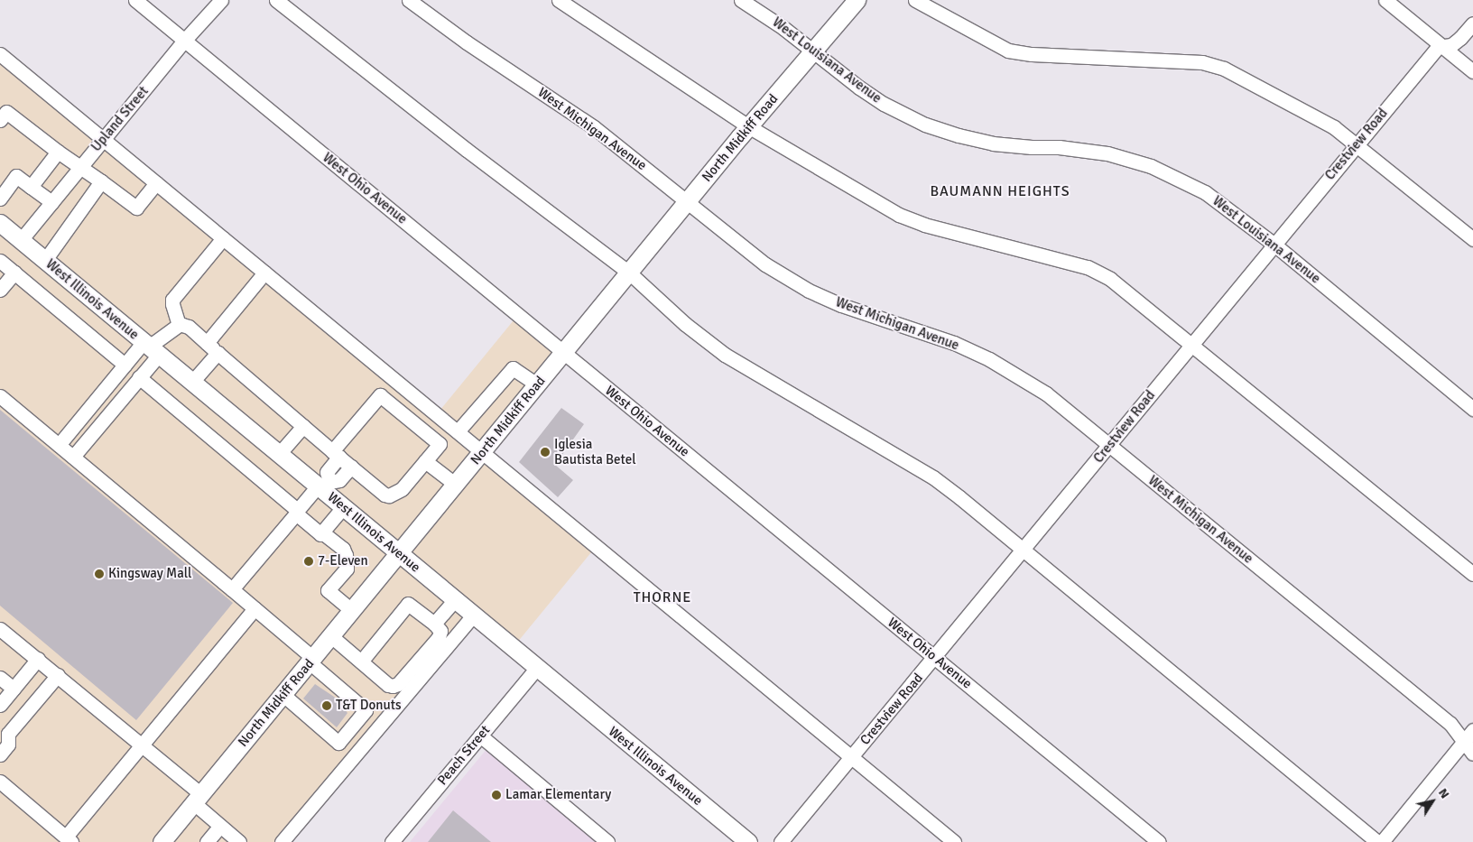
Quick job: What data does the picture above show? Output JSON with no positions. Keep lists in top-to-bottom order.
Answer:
{
  "streets": {
    "main road": ["North Midkiff Road", "West Illinois Avenue"],
    "street": [
      "West Louisiana Avenue",
      "Upland Street",
      "West Michigan Avenue",
      "Crestview Road",
      "West Ohio Avenue",
      "Peach Street"
    ]
  },
  "crossings": [
    ["West Louisiana Avenue", "North Midkiff Road"],
    ["West Louisiana Avenue", "Crestview Road"],
    ["Upland Street", "West Ohio Avenue"],
    ["Upland Street", "West Illinois Avenue"],
    ["West Michigan Avenue", "North Midkiff Road"],
    ["West Michigan Avenue", "Crestview Road"],
    ["North Midkiff Road", "West Ohio Avenue"],
    ["North Midkiff Road", "West Illinois Avenue"],
    ["Crestview Road", "West Ohio Avenue"],
    ["West Illinois Avenue", "Peach Street"]
  ],
  "districts": ["BAUMANN HEIGHTS", "THORNE"],
  "places": [
    "Iglesia Bautista Betel",
    "7-Eleven",
    "Kingsway Mall",
    "T&T Donuts",
    "Lamar Elementary"
  ],
  "north": "top right"
}
